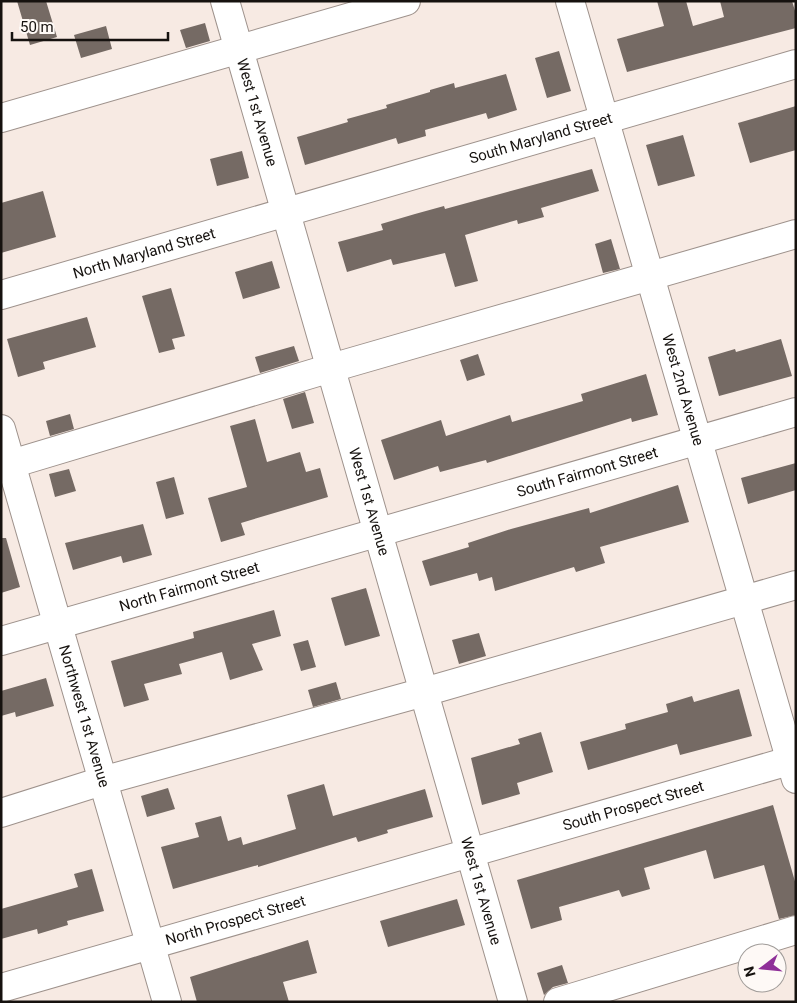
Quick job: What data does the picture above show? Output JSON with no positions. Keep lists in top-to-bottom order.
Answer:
{
  "streets": {
    "street": [
      "West 1st Avenue",
      "South Maryland Street",
      "North Maryland Street",
      "West 2nd Avenue",
      "South Fairmont Street",
      "North Fairmont Street",
      "Northwest 1st Avenue",
      "South Prospect Street",
      "North Prospect Street"
    ]
  },
  "crossings": [
    ["West 1st Avenue", "South Maryland Street"],
    ["West 1st Avenue", "North Maryland Street"],
    ["West 1st Avenue", "South Fairmont Street"],
    ["West 1st Avenue", "North Fairmont Street"],
    ["West 1st Avenue", "South Prospect Street"],
    ["West 1st Avenue", "North Prospect Street"],
    ["South Maryland Street", "North Maryland Street"],
    ["South Maryland Street", "West 2nd Avenue"],
    ["West 2nd Avenue", "South Fairmont Street"],
    ["West 2nd Avenue", "South Prospect Street"],
    ["South Fairmont Street", "North Fairmont Street"],
    ["North Fairmont Street", "Northwest 1st Avenue"],
    ["Northwest 1st Avenue", "North Prospect Street"],
    ["South Prospect Street", "North Prospect Street"]
  ],
  "scale_bar": "50 m",
  "north": "left"
}
